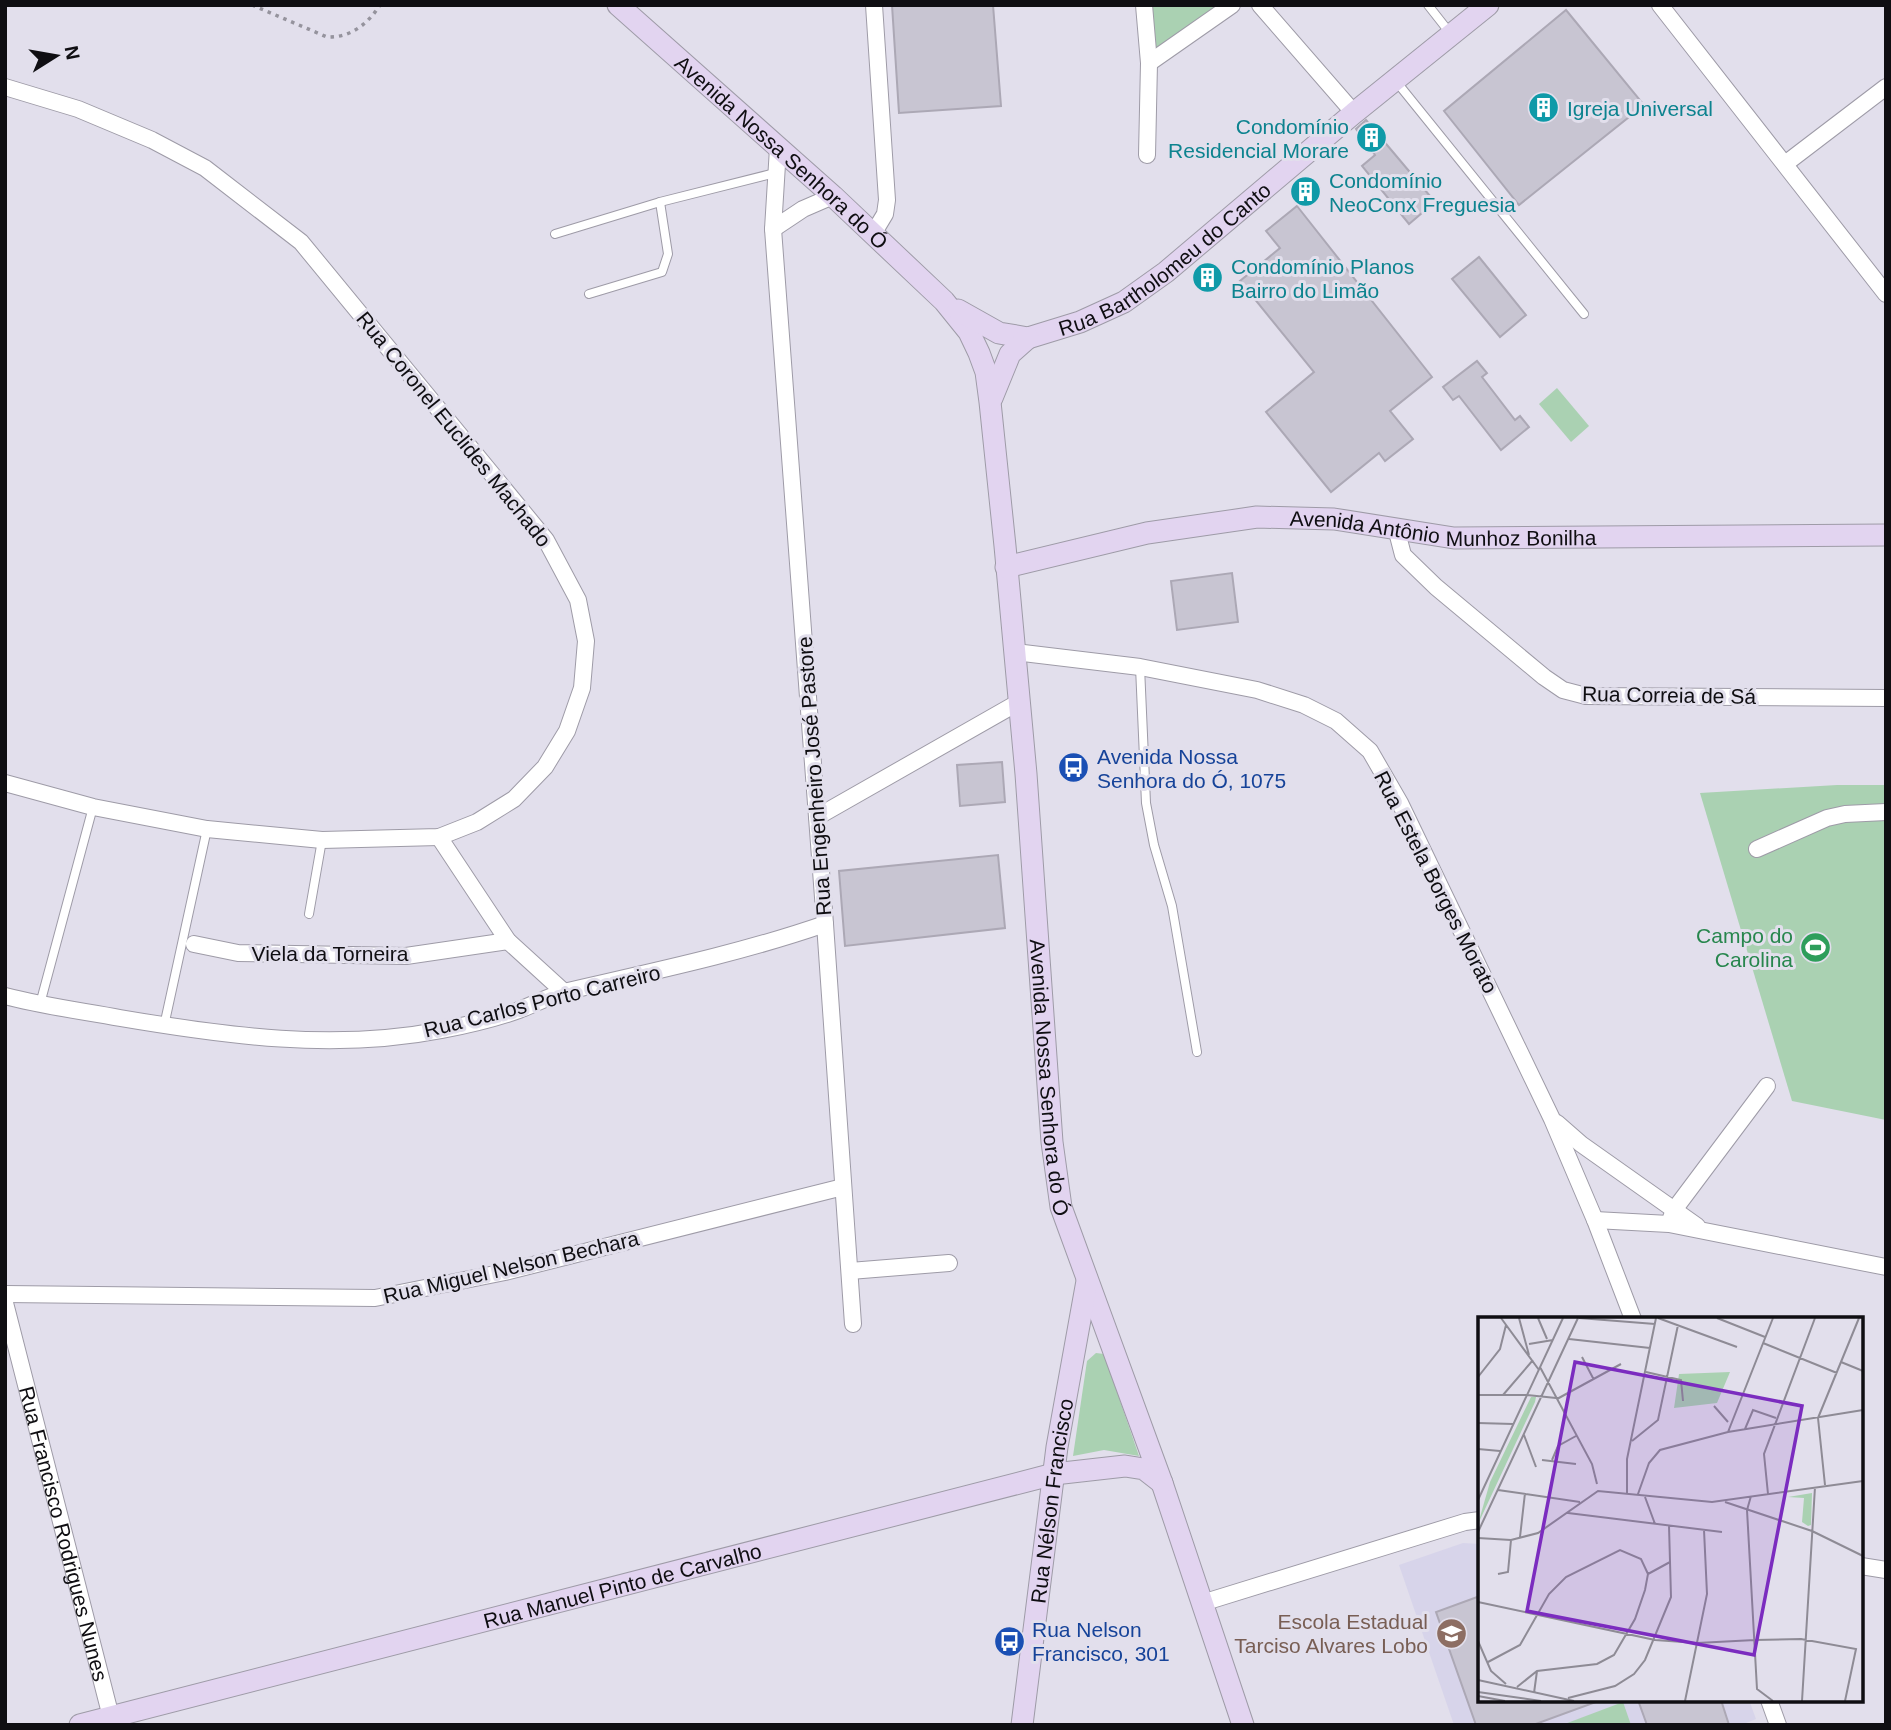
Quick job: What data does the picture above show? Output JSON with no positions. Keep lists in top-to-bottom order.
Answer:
{
  "streets": {
    "main road": [
      "Avenida Nossa Senhora do Ó",
      "Rua Bartholomeu do Canto",
      "Avenida Antônio Munhoz Bonilha",
      "Rua Nélson Francisco",
      "Rua Manuel Pinto de Carvalho"
    ],
    "street": [
      "Rua Coronel Euclides Machado",
      "Rua Correia de Sá",
      "Rua Engenheiro José Pastore",
      "Rua Estela Borges Morato",
      "Viela da Torneira",
      "Rua Carlos Porto Carreiro",
      "Rua Miguel Nelson Bechara",
      "Rua Francisco Rodrigues Nunes"
    ]
  },
  "crossings": [
    ["Avenida Nossa Senhora do Ó", "Rua Bartholomeu do Canto"],
    ["Avenida Nossa Senhora do Ó", "Avenida Antônio Munhoz Bonilha"],
    ["Avenida Nossa Senhora do Ó", "Rua Engenheiro José Pastore"],
    ["Avenida Nossa Senhora do Ó", "Rua Estela Borges Morato"],
    ["Avenida Nossa Senhora do Ó", "Rua Nélson Francisco"],
    ["Avenida Nossa Senhora do Ó", "Rua Manuel Pinto de Carvalho"],
    ["Avenida Antônio Munhoz Bonilha", "Rua Correia de Sá"],
    ["Rua Engenheiro José Pastore", "Rua Carlos Porto Carreiro"],
    ["Rua Engenheiro José Pastore", "Rua Miguel Nelson Bechara"],
    ["Rua Nélson Francisco", "Rua Manuel Pinto de Carvalho"],
    ["Rua Francisco Rodrigues Nunes", "Rua Manuel Pinto de Carvalho"]
  ],
  "places": {
    "building": [
      "Igreja Universal",
      "Condomínio Residencial Morare",
      "Condomínio NeoConx Freguesia",
      "Condomínio Planos Bairro do Limão"
    ],
    "bus stop": ["Avenida Nossa Senhora do Ó, 1075", "Rua Nelson Francisco, 301"],
    "sports": ["Campo do Carolina"],
    "school or university": ["Escola Estadual Tarciso Alvares Lobo"]
  },
  "north": "right"
}
